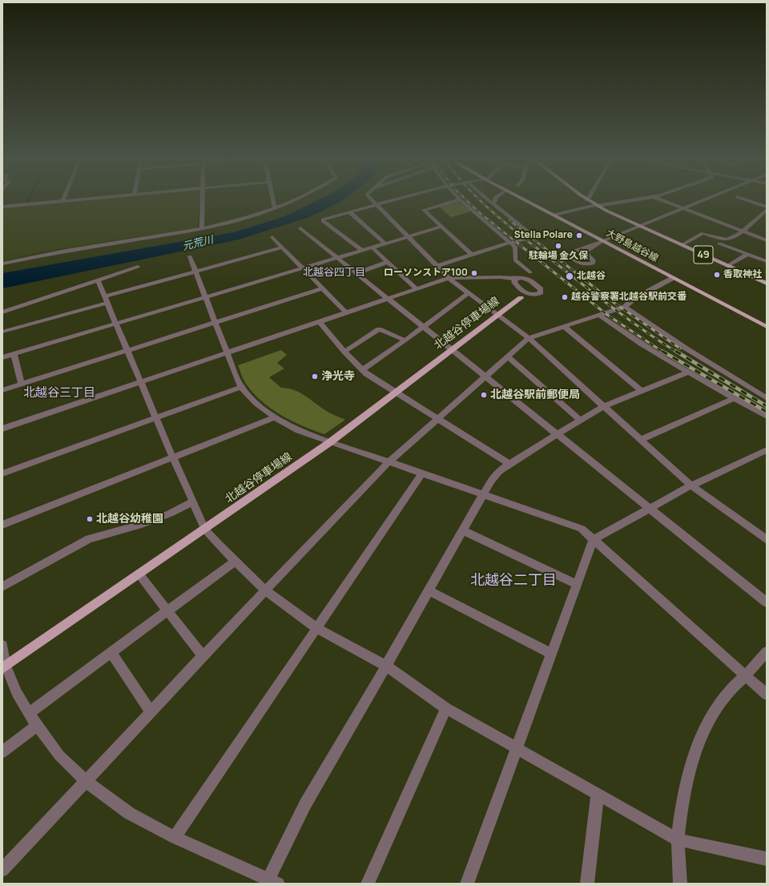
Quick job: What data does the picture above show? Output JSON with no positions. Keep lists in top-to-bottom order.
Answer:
{
  "streets": {
    "main road": ["大野島越谷線", "49", "北越谷停車場線"]
  },
  "districts": ["北越谷四丁目", "北越谷三丁目", "北越谷二丁目"],
  "water": ["元荒川"],
  "places": [
    "Stella Polare",
    "駐輪場 金久保",
    "ローソンストア100",
    "香取神社",
    "北越谷",
    "越谷警察署北越谷駅前交番",
    "浄光寺",
    "北越谷駅前郵便局",
    "北越谷幼稚園"
  ]
}
